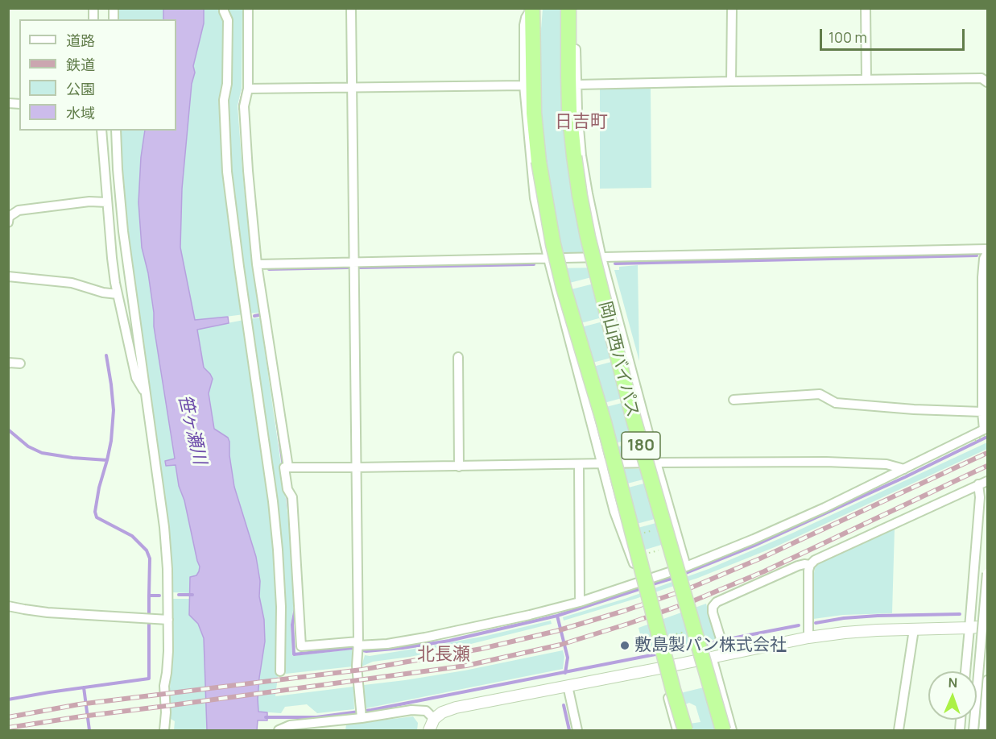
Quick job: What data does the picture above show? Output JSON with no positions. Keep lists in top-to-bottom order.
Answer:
{
  "streets": {
    "highway": ["岡山西バイパス", "180"]
  },
  "districts": ["日吉町", "北長瀬"],
  "water": ["笹ヶ瀬川"],
  "places": ["敷島製パン株式会社"],
  "legend": [
    "道路",
    "鉄道",
    "公園",
    "水域"
  ],
  "scale_bar": "100 m",
  "north": "top"
}
